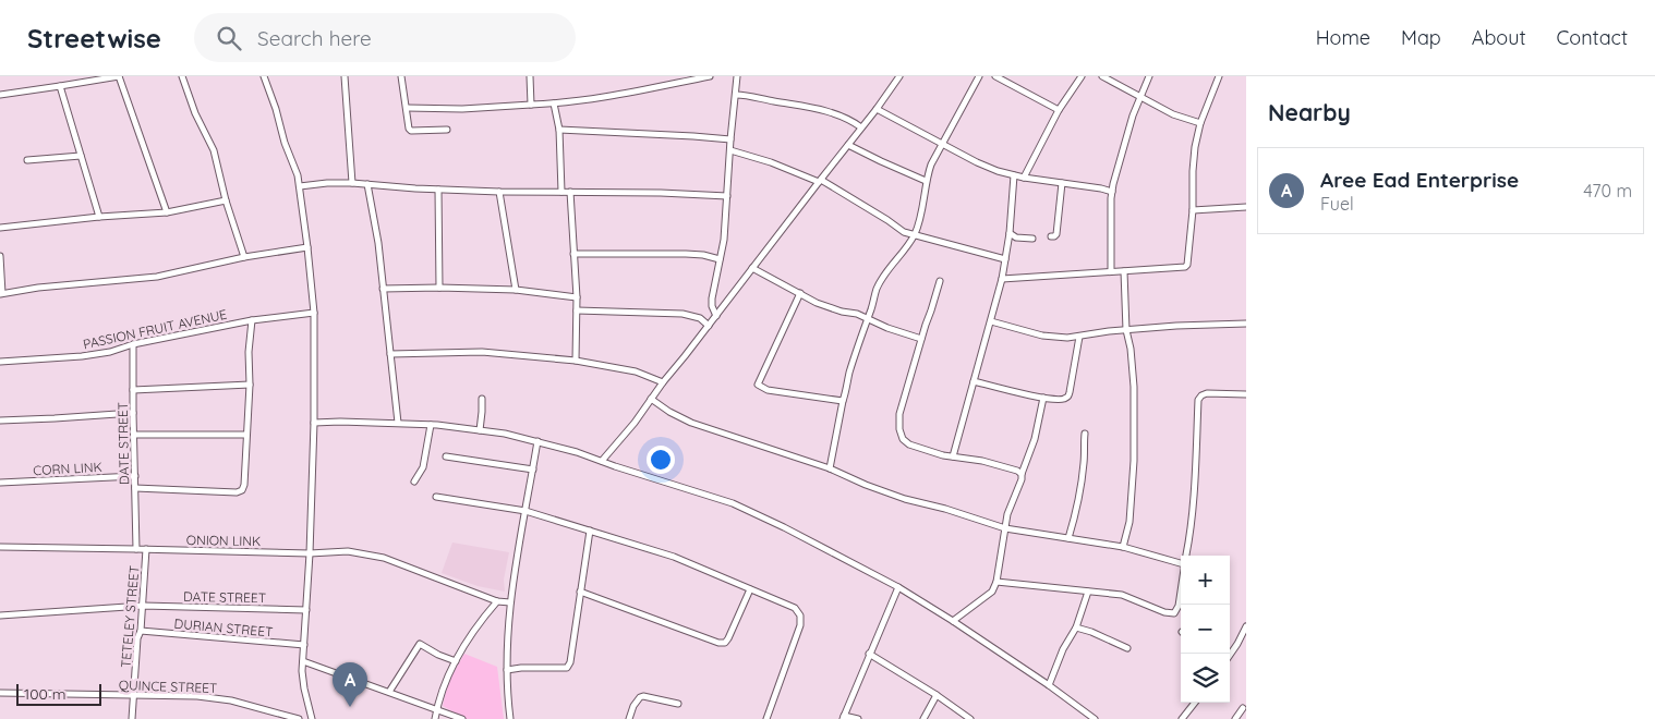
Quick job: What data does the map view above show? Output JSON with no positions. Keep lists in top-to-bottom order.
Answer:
{
  "streets": {
    "street": [
      "PASSION FRUIT AVENUE",
      "DATE STREET",
      "CORN LINK",
      "ONION LINK",
      "TETELEY STREET",
      "DURIAN STREET",
      "QUINCE STREET"
    ]
  },
  "crossings": [
    ["PASSION FRUIT AVENUE", "DATE STREET"],
    ["DATE STREET", "CORN LINK"],
    ["DATE STREET", "ONION LINK"],
    ["DATE STREET", "TETELEY STREET"],
    ["ONION LINK", "TETELEY STREET"],
    ["TETELEY STREET", "DURIAN STREET"],
    ["TETELEY STREET", "QUINCE STREET"]
  ],
  "scale_bar": "100 m",
  "page": {
    "header": "Streetwise",
    "search": "Search here",
    "nav": [
      "Home",
      "Map",
      "About",
      "Contact"
    ],
    "heading": "Nearby",
    "list": [
      {
        "mark": "A",
        "name": "Aree Ead Enterprise",
        "note": "Fuel",
        "value": "470 m"
      }
    ],
    "map_buttons": ["+", "−"],
    "pins": "A",
    "scale": "100 m"
  }
}
